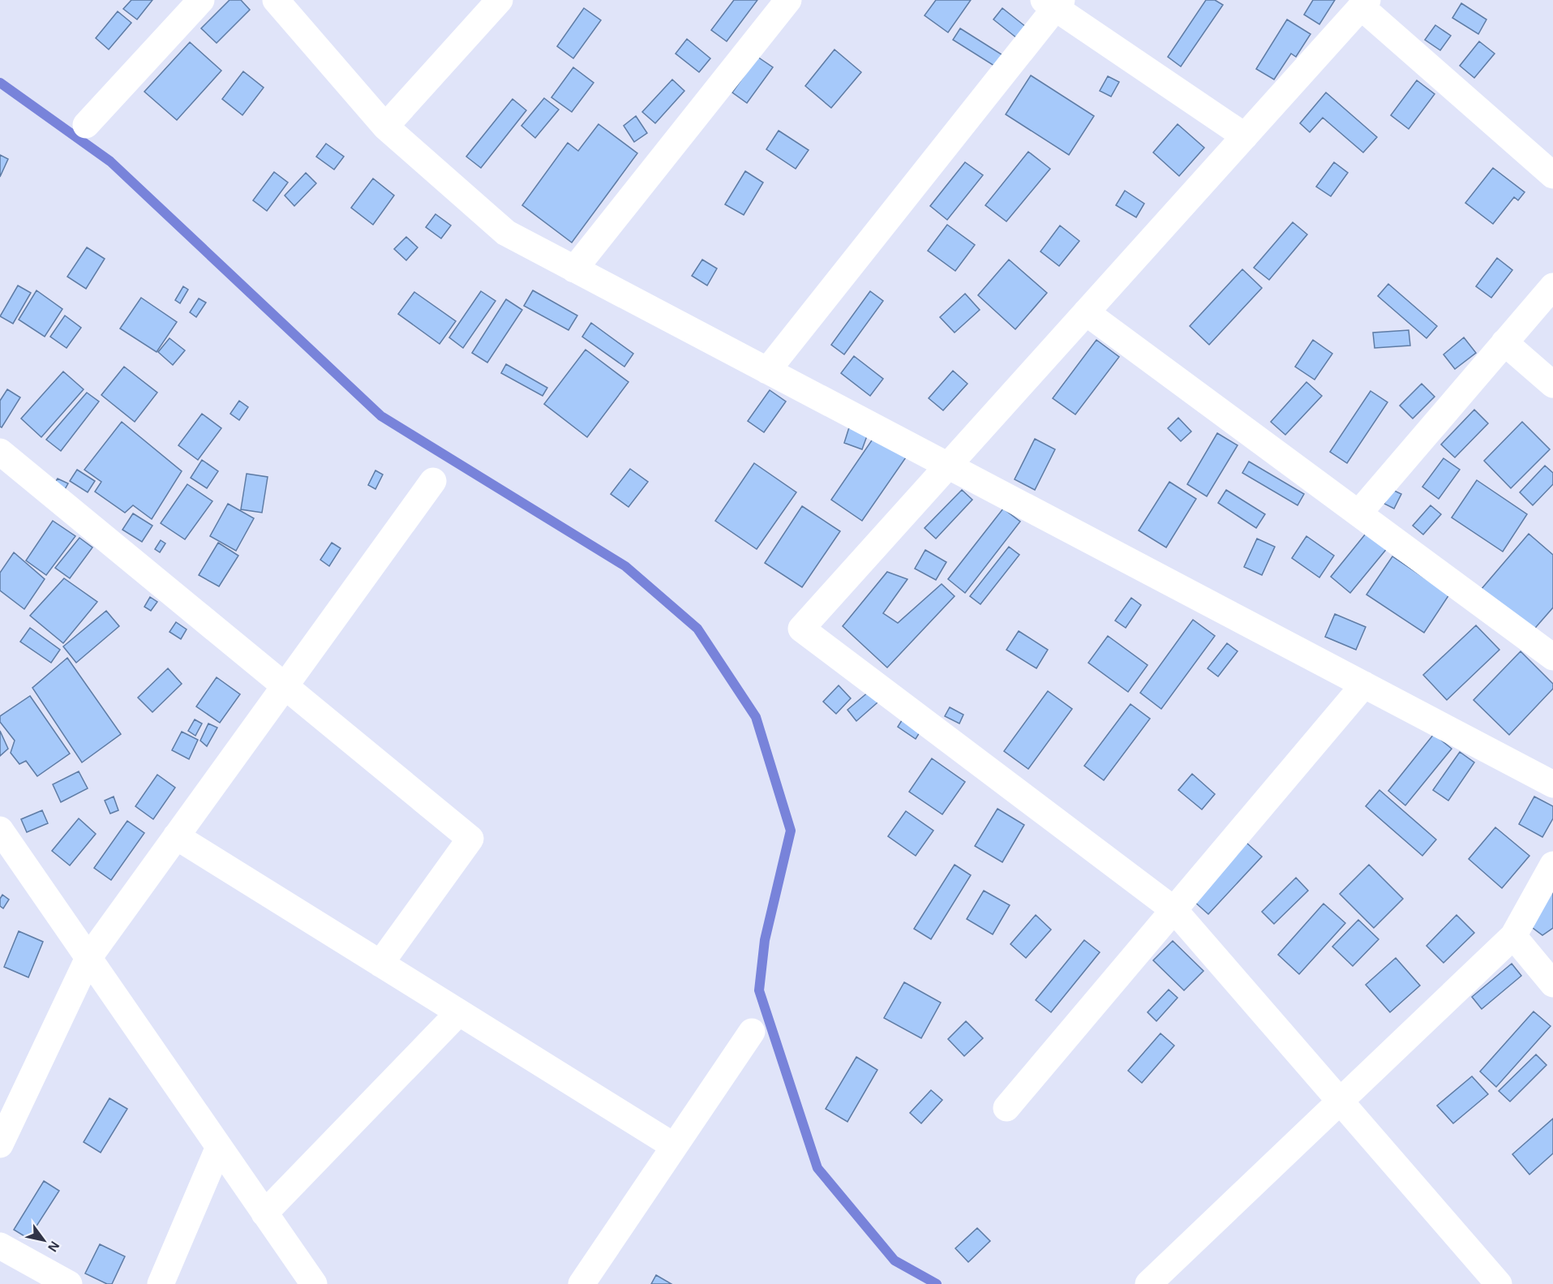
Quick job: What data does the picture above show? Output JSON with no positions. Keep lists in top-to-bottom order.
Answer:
{
  "north": "bottom right"
}
